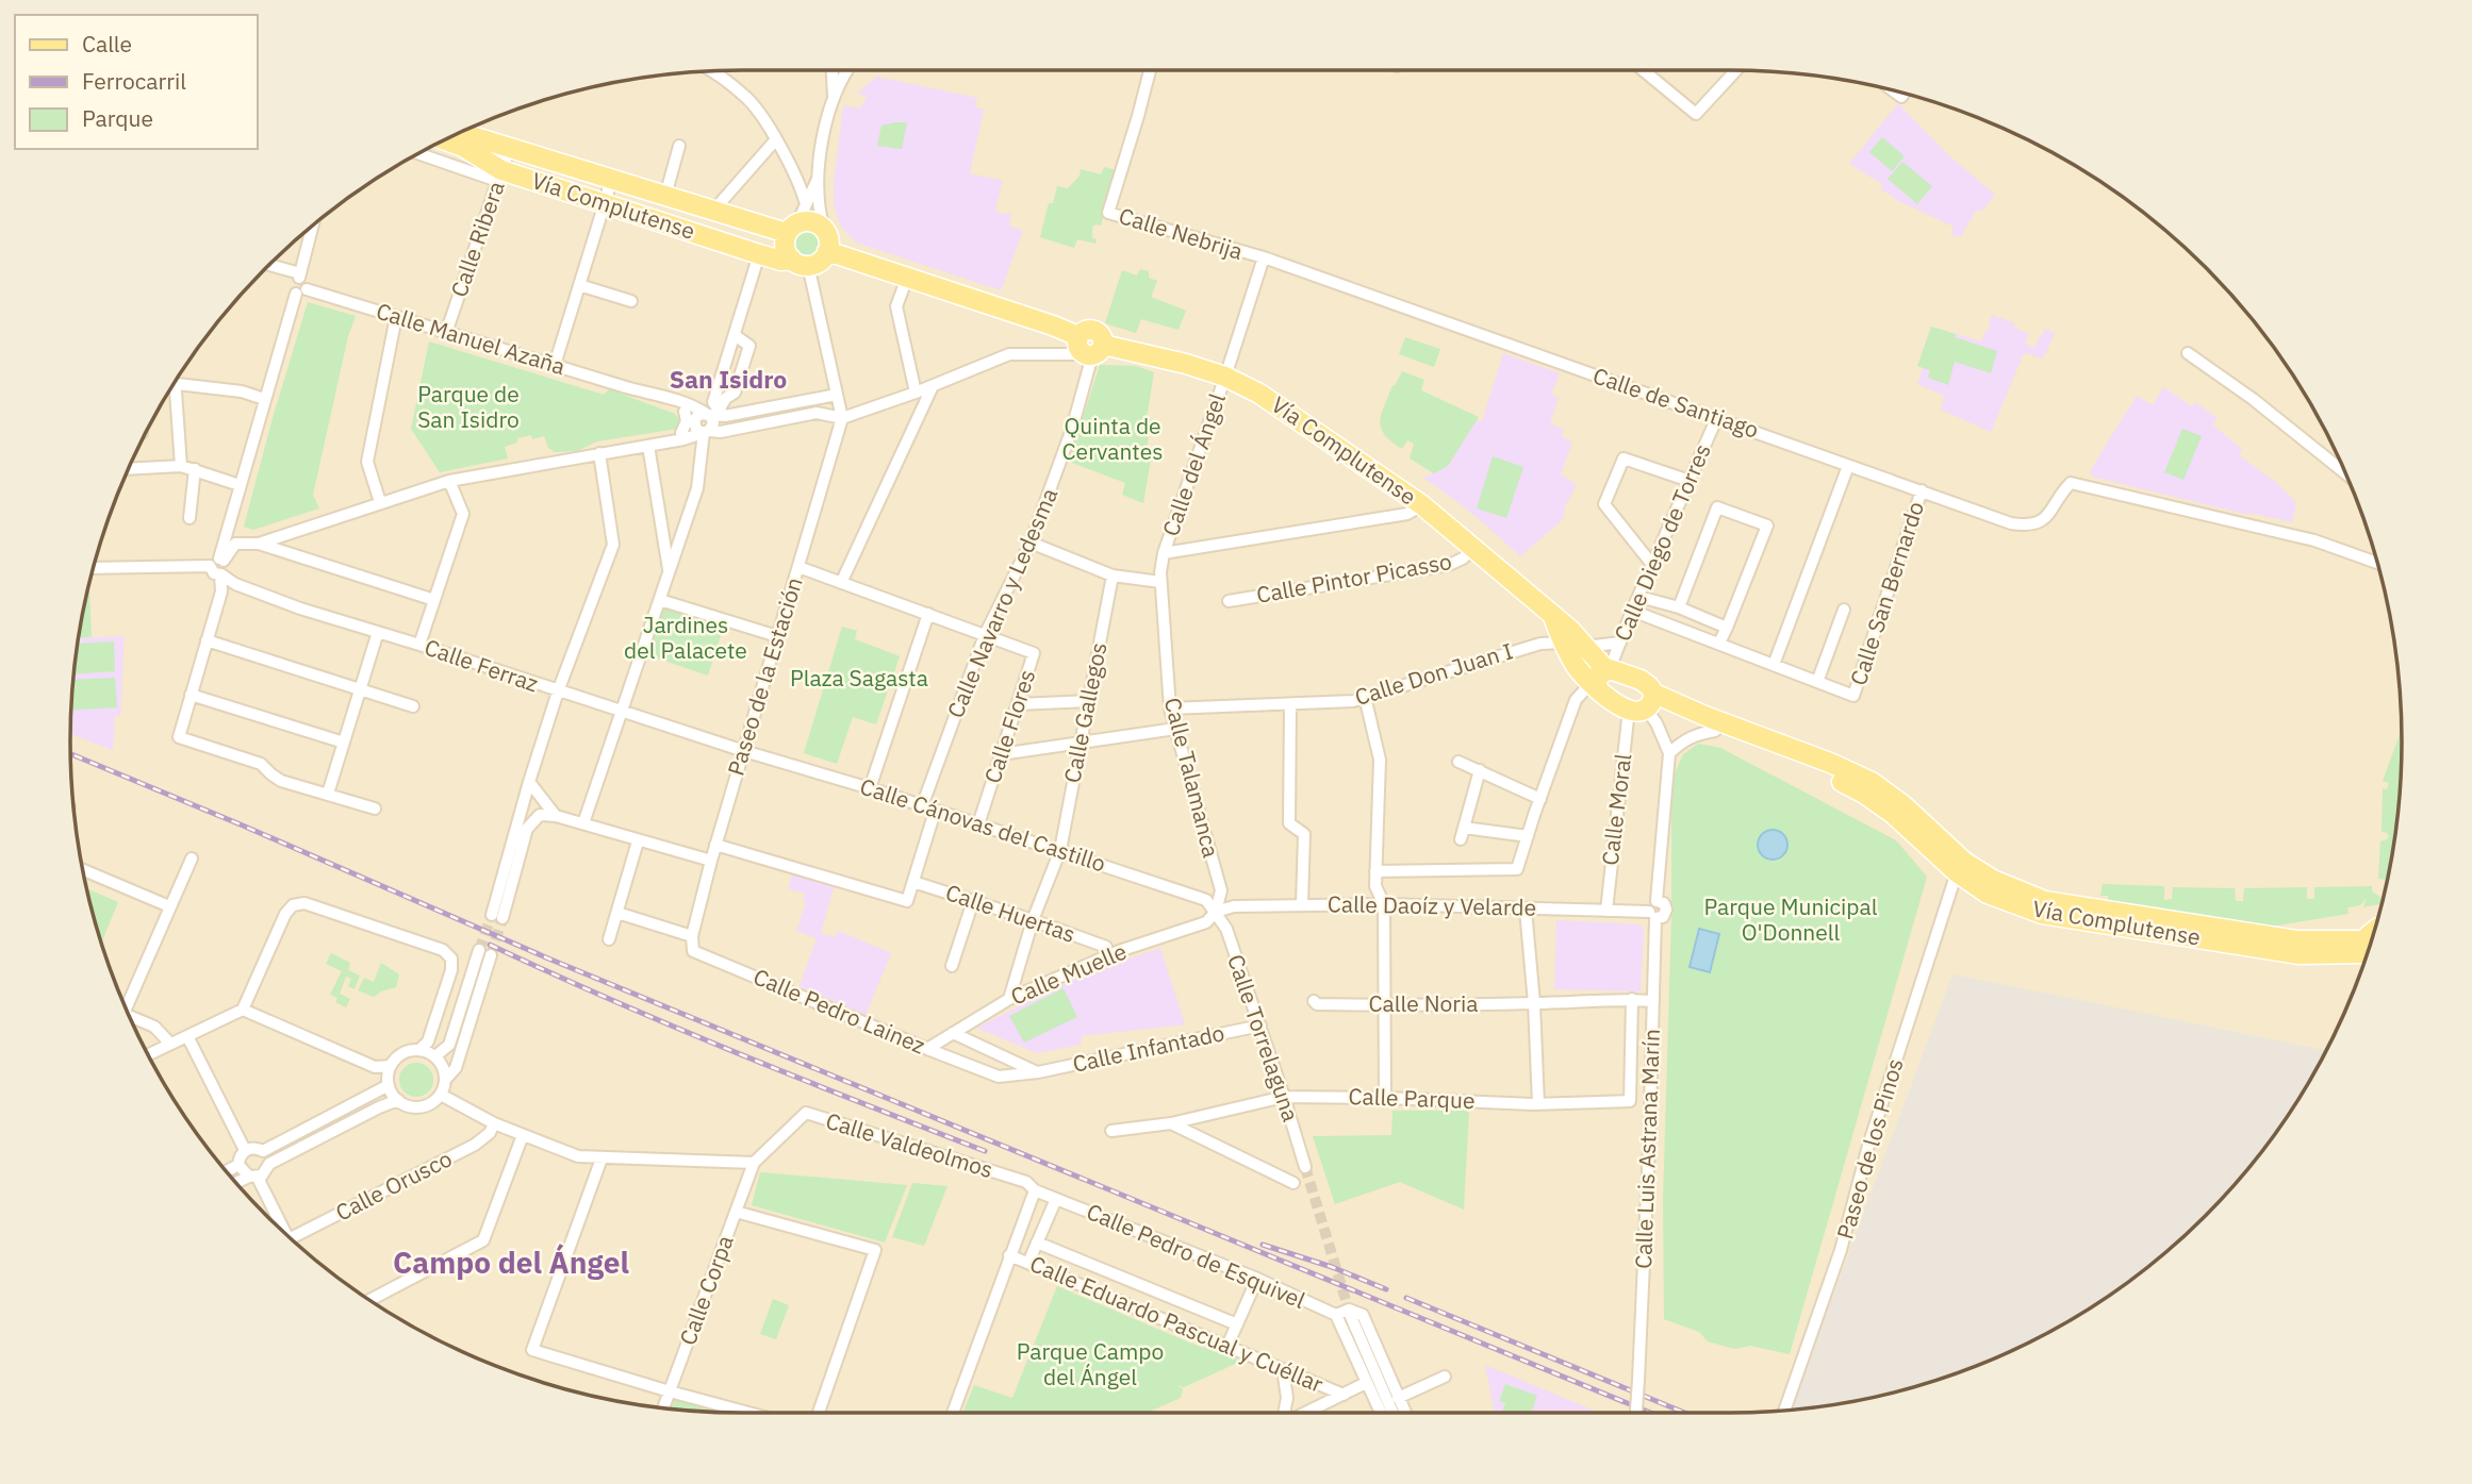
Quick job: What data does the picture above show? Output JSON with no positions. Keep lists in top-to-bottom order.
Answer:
{
  "streets": {
    "main road": ["Vía Complutense"],
    "street": [
      "Calle Nebrija",
      "Calle Ribera",
      "Calle Manuel Azaña",
      "Calle de Santiago",
      "Calle del Ángel",
      "Calle Diego de Torres",
      "Calle Pintor Picasso",
      "Calle San Bernardo",
      "Calle Navarro y Ledesma",
      "Calle Ferraz",
      "Calle Don Juan I",
      "Paseo de la Estación",
      "Calle Gallegos",
      "Calle Flores",
      "Calle Talamanca",
      "Calle Moral",
      "Calle Cánovas del Castillo",
      "Calle Daoíz y Velarde",
      "Calle Huertas",
      "Calle Muelle",
      "Calle Noria",
      "Calle Pedro Lainez",
      "Calle Torrelaguna",
      "Calle Infantado",
      "Calle Parque",
      "Calle Valdeolmos",
      "Calle Luis Astrana Marín",
      "Paseo de los Pinos",
      "Calle Orusco",
      "Calle Pedro de Esquivel",
      "Calle Corpa",
      "Calle Eduardo Pascual y Cuéllar"
    ]
  },
  "crossings": [
    ["Vía Complutense", "Calle Ribera"],
    ["Vía Complutense", "Calle del Ángel"],
    ["Vía Complutense", "Calle Diego de Torres"],
    ["Vía Complutense", "Calle Pintor Picasso"],
    ["Vía Complutense", "Calle Navarro y Ledesma"],
    ["Vía Complutense", "Calle Don Juan I"],
    ["Vía Complutense", "Calle Moral"],
    ["Vía Complutense", "Paseo de los Pinos"],
    ["Calle Nebrija", "Calle de Santiago"],
    ["Calle Nebrija", "Calle del Ángel"],
    ["Calle Ribera", "Calle Manuel Azaña"],
    ["Calle de Santiago", "Calle del Ángel"],
    ["Calle de Santiago", "Calle Diego de Torres"],
    ["Calle de Santiago", "Calle San Bernardo"],
    ["Calle del Ángel", "Calle Talamanca"],
    ["Calle Navarro y Ledesma", "Calle Flores"],
    ["Calle Navarro y Ledesma", "Calle Cánovas del Castillo"],
    ["Calle Ferraz", "Paseo de la Estación"],
    ["Calle Ferraz", "Calle Cánovas del Castillo"],
    ["Calle Don Juan I", "Calle Talamanca"],
    ["Paseo de la Estación", "Calle Flores"],
    ["Paseo de la Estación", "Calle Cánovas del Castillo"],
    ["Paseo de la Estación", "Calle Pedro Lainez"],
    ["Calle Gallegos", "Calle Cánovas del Castillo"],
    ["Calle Gallegos", "Calle Huertas"],
    ["Calle Gallegos", "Calle Muelle"],
    ["Calle Flores", "Calle Cánovas del Castillo"],
    ["Calle Talamanca", "Calle Cánovas del Castillo"],
    ["Calle Talamanca", "Calle Daoíz y Velarde"],
    ["Calle Talamanca", "Calle Muelle"],
    ["Calle Talamanca", "Calle Torrelaguna"],
    ["Calle Moral", "Calle Daoíz y Velarde"],
    ["Calle Cánovas del Castillo", "Calle Daoíz y Velarde"],
    ["Calle Cánovas del Castillo", "Calle Muelle"],
    ["Calle Cánovas del Castillo", "Calle Torrelaguna"],
    ["Calle Daoíz y Velarde", "Calle Muelle"],
    ["Calle Daoíz y Velarde", "Calle Torrelaguna"],
    ["Calle Daoíz y Velarde", "Calle Luis Astrana Marín"],
    ["Calle Muelle", "Calle Pedro Lainez"],
    ["Calle Muelle", "Calle Torrelaguna"],
    ["Calle Noria", "Calle Luis Astrana Marín"],
    ["Calle Pedro Lainez", "Calle Infantado"],
    ["Calle Torrelaguna", "Calle Infantado"],
    ["Calle Torrelaguna", "Calle Parque"],
    ["Calle Parque", "Calle Luis Astrana Marín"],
    ["Calle Valdeolmos", "Calle Pedro de Esquivel"],
    ["Calle Valdeolmos", "Calle Corpa"]
  ],
  "districts": ["San Isidro", "Campo del Ángel"],
  "parks": [
    "Parque de San Isidro",
    "Quinta de Cervantes",
    "Jardines del Palacete",
    "Plaza Sagasta",
    "Parque Municipal O'Donnell",
    "Parque Campo del Ángel"
  ],
  "legend": ["Calle", "Ferrocarril", "Parque"]
}
